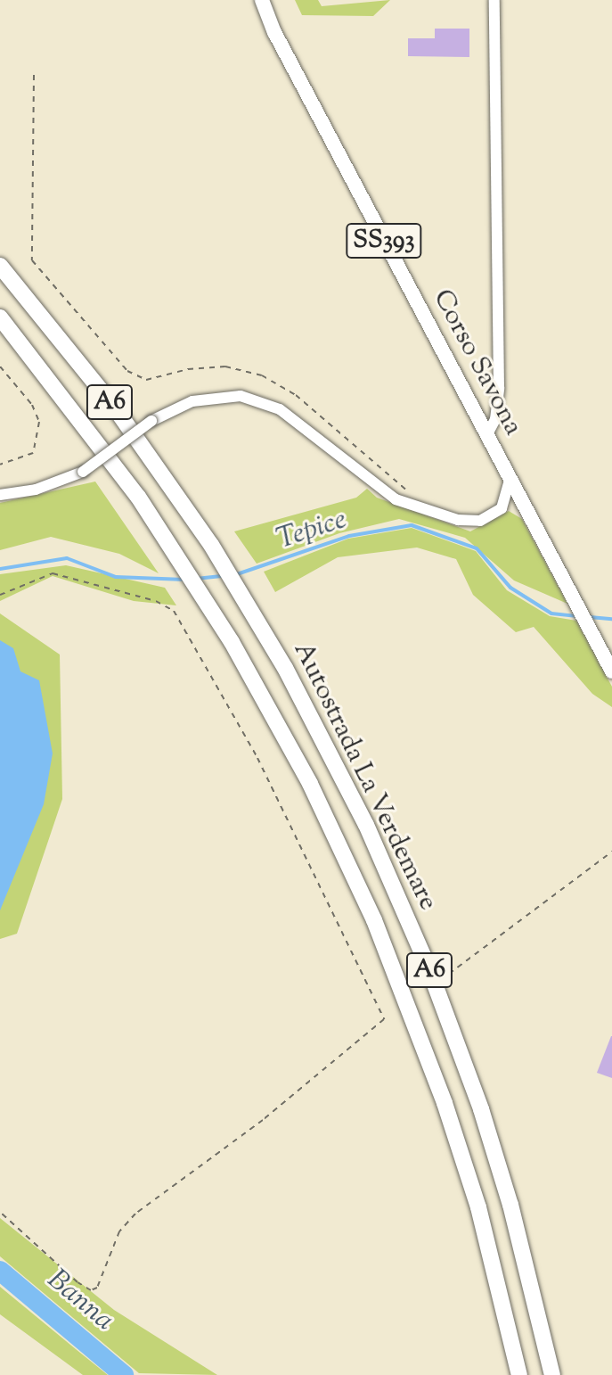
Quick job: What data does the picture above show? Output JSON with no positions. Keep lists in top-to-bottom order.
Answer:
{
  "streets": {
    "highway": ["A6", "Autostrada La Verdemare"],
    "main road": ["SS393", "Corso Savona"]
  },
  "water": ["Tepice", "Banna"]
}
